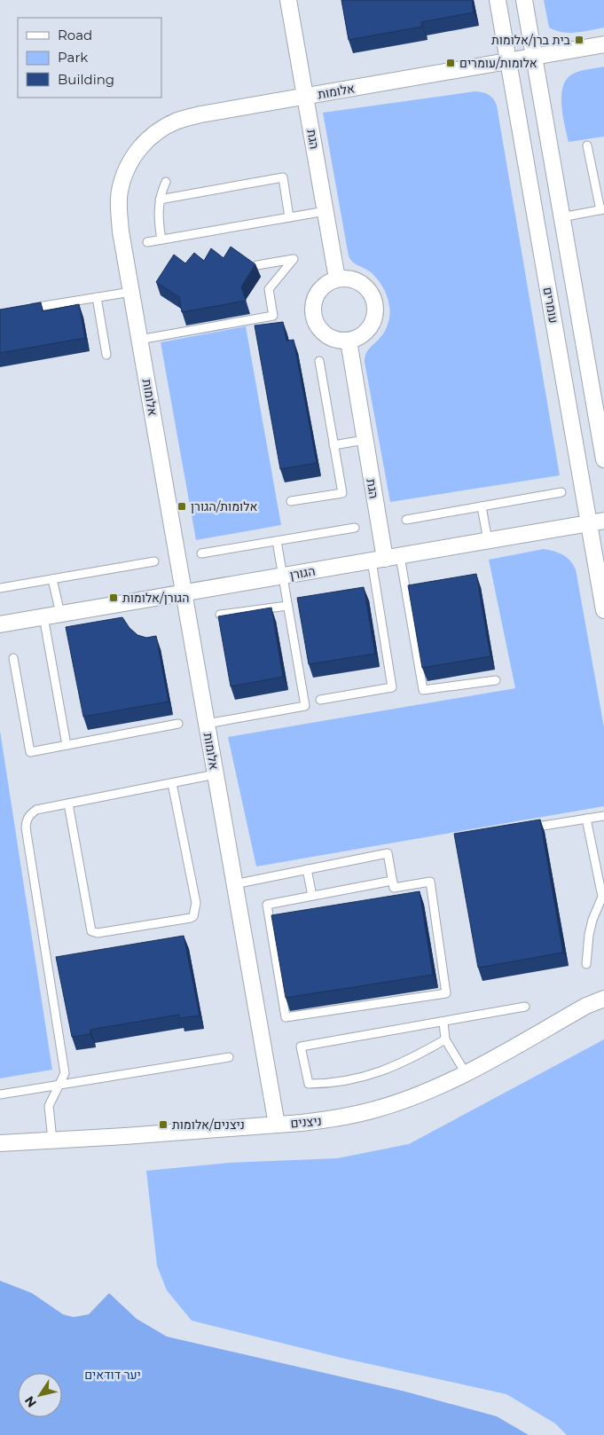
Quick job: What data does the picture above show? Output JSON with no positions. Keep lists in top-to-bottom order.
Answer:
{
  "streets": {
    "street": [
      "אלומות",
      "הגת",
      "עומרים",
      "הגורן",
      "ניצנים"
    ]
  },
  "crossings": [
    ["אלומות", "הגת"],
    ["אלומות", "עומרים"],
    ["אלומות", "הגורן"],
    ["אלומות", "ניצנים"],
    ["הגת", "הגורן"],
    ["עומרים", "הגורן"]
  ],
  "parks": ["יער דודאים"],
  "places": {
    "transit": [
      "בית ברן/אלומות",
      "אלומות/עומרים",
      "אלומות/הגורן",
      "הגורן/אלומות",
      "ניצנים/אלומות"
    ]
  },
  "legend": ["Road", "Park", "Building"],
  "north": "bottom left"
}
